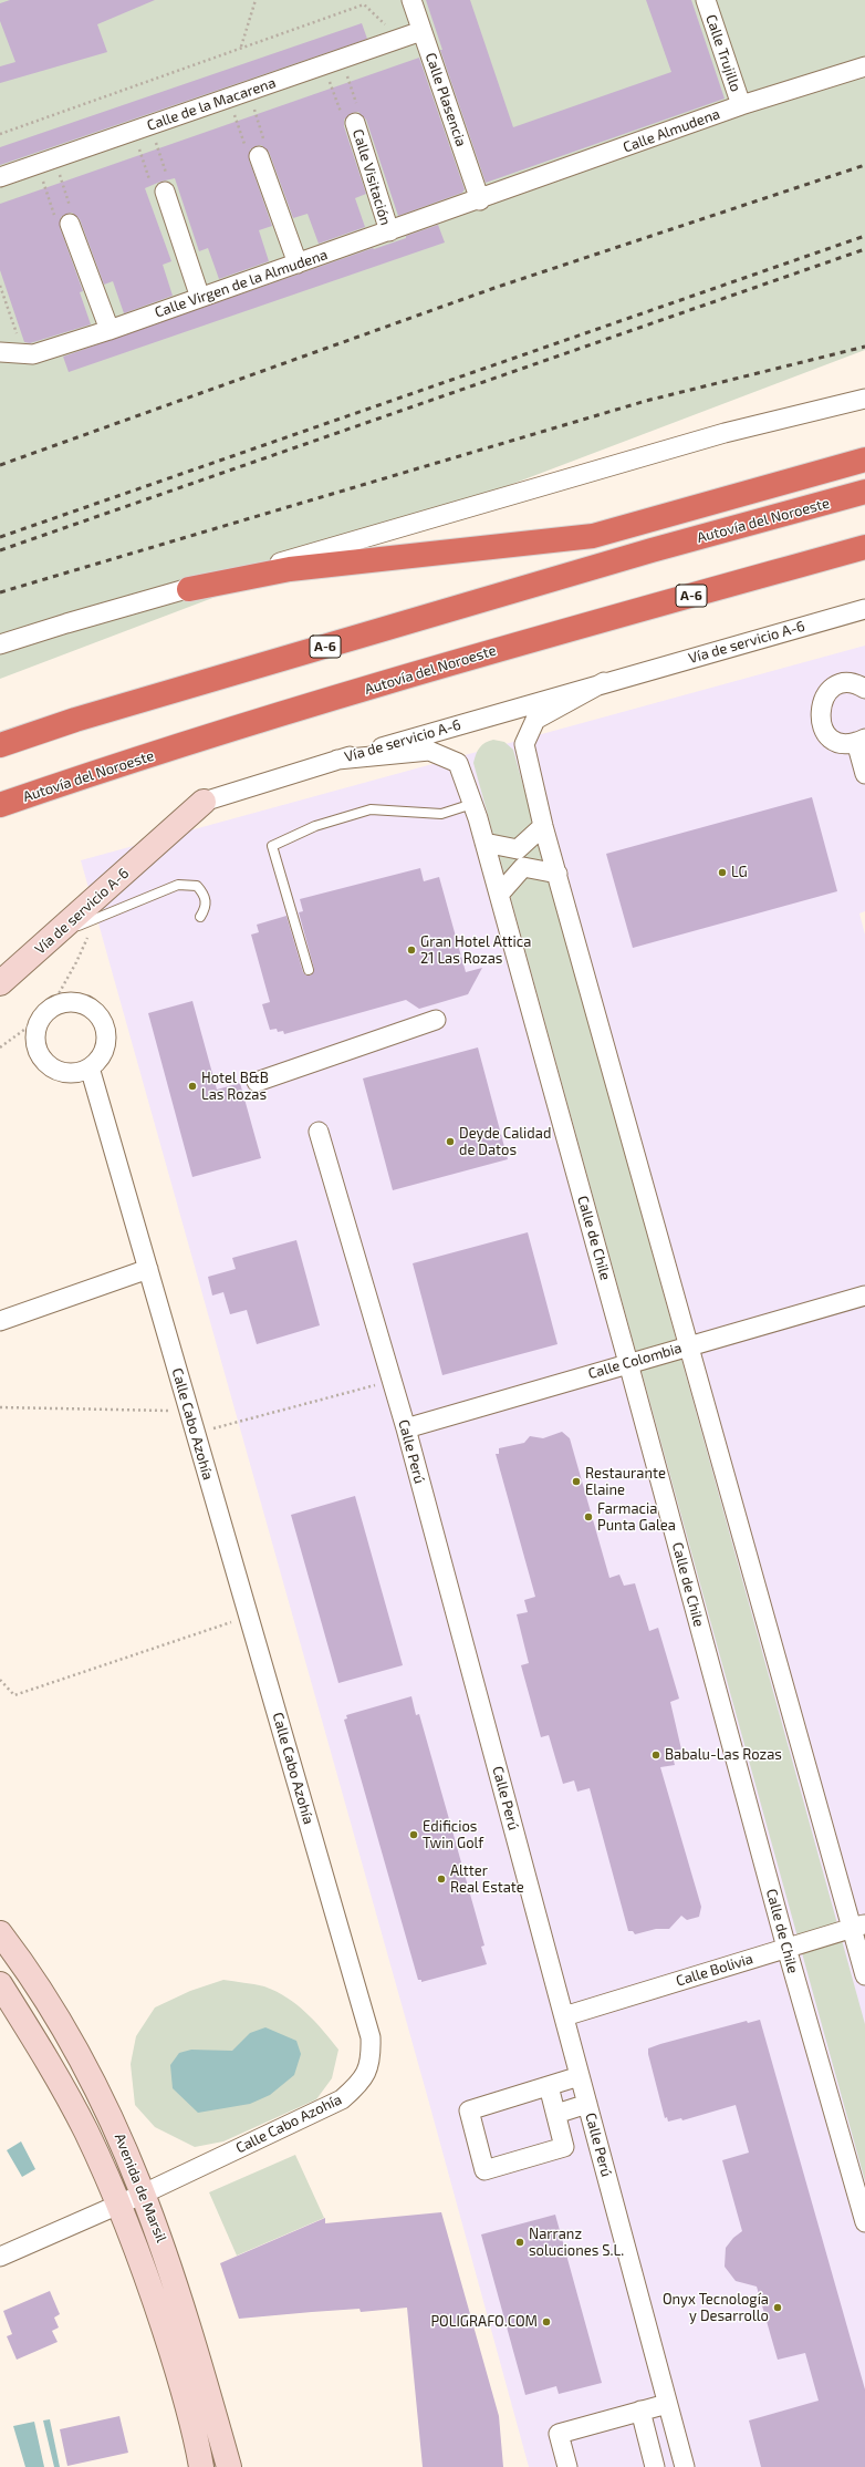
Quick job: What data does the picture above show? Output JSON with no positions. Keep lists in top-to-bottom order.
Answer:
{
  "streets": {
    "highway": ["Autovía del Noroeste", "A-6"],
    "street": [
      "Calle Trujillo",
      "Calle Plasencia",
      "Calle de la Macarena",
      "Calle Almudena",
      "Calle Visitación",
      "Calle Virgen de la Almudena",
      "Vía de servicio A-6",
      "Calle de Chile",
      "Calle Colombia",
      "Calle Cabo Azohía",
      "Calle Perú",
      "Calle Bolivia",
      "Avenida de Marsil"
    ]
  },
  "crossings": [
    ["Calle Trujillo", "Calle Almudena"],
    ["Calle Plasencia", "Calle de la Macarena"],
    ["Calle Plasencia", "Calle Almudena"],
    ["Calle Plasencia", "Calle Virgen de la Almudena"],
    ["Calle Almudena", "Calle Virgen de la Almudena"],
    ["Calle Visitación", "Calle Virgen de la Almudena"],
    ["Vía de servicio A-6", "Calle de Chile"],
    ["Calle de Chile", "Calle Colombia"],
    ["Calle de Chile", "Calle Bolivia"],
    ["Calle Colombia", "Calle Perú"],
    ["Calle Cabo Azohía", "Avenida de Marsil"],
    ["Calle Perú", "Calle Bolivia"]
  ],
  "places": [
    "LG",
    "Gran Hotel Attica 21 Las Rozas",
    "Hotel B&B Las Rozas",
    "Deyde Calidad de Datos",
    "Restaurante Elaine",
    "Farmacia Punta Galea",
    "Babalu-Las Rozas",
    "Edificios Twin Golf",
    "Altter Real Estate",
    "Narranz soluciones S.L.",
    "Onyx Tecnología y Desarrollo",
    "POLIGRAFO.COM"
  ]
}
